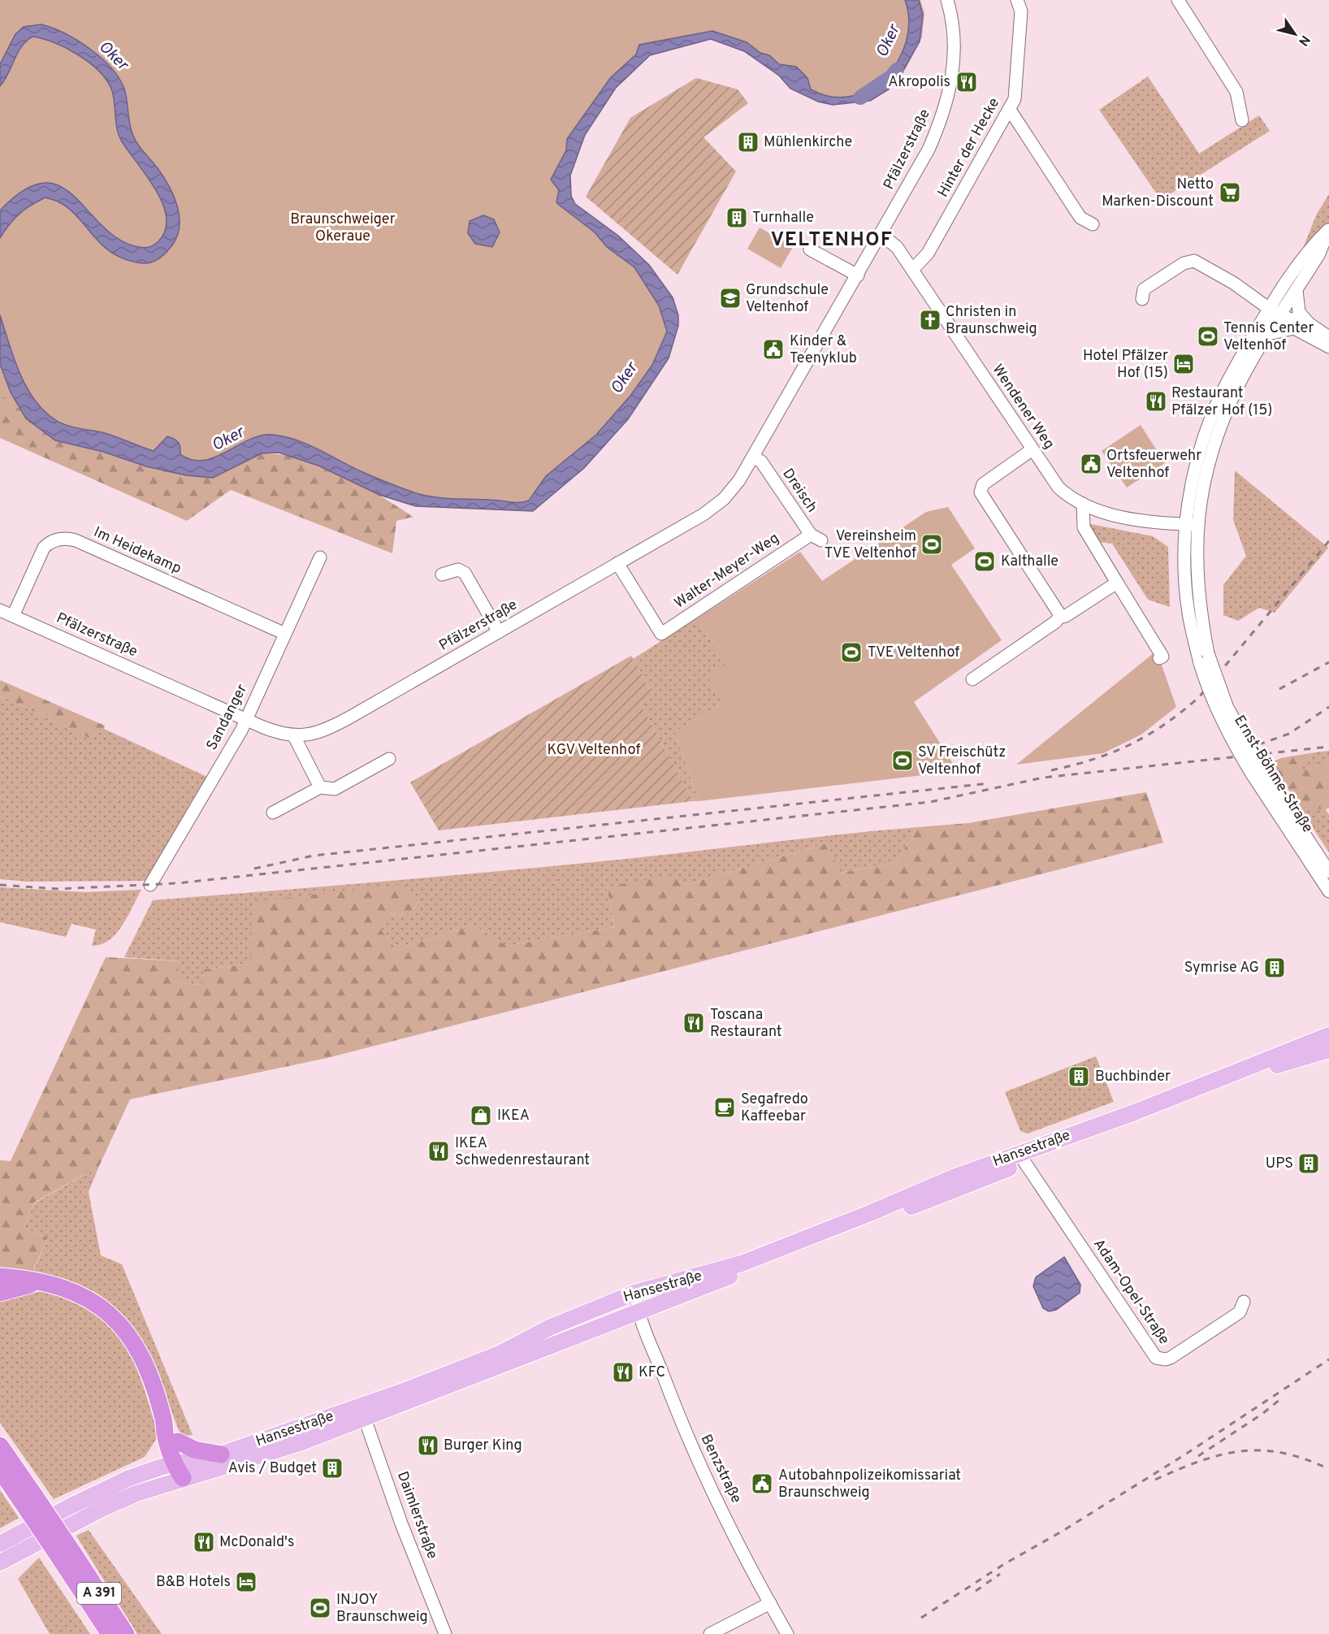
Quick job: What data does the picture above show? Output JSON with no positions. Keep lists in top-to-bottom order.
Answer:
{
  "streets": {
    "highway": ["A 391"],
    "main road": ["Hansestraße"],
    "street": [
      "Hinter der Hecke",
      "Pfälzerstraße",
      "Wendener Weg",
      "Dreisch",
      "Im Heidekamp",
      "Walter-Meyer-Weg",
      "Sandanger",
      "Ernst-Böhme-Straße",
      "Adam-Opel-Straße",
      "Benzstraße",
      "Daimlerstraße"
    ]
  },
  "crossings": [
    ["Hinter der Hecke", "Wendener Weg"],
    ["Pfälzerstraße", "Wendener Weg"],
    ["Pfälzerstraße", "Dreisch"],
    ["Pfälzerstraße", "Im Heidekamp"],
    ["Pfälzerstraße", "Walter-Meyer-Weg"],
    ["Pfälzerstraße", "Sandanger"],
    ["Wendener Weg", "Ernst-Böhme-Straße"],
    ["Dreisch", "Walter-Meyer-Weg"],
    ["Im Heidekamp", "Sandanger"],
    ["Hansestraße", "Adam-Opel-Straße"],
    ["Hansestraße", "Benzstraße"],
    ["Hansestraße", "Daimlerstraße"]
  ],
  "districts": ["VELTENHOF"],
  "water": ["Oker"],
  "parks": ["Braunschweiger Okeraue", "KGV Veltenhof"],
  "places": {
    "restaurant": [
      "Akropolis",
      "Restaurant Pfälzer Hof (15)",
      "Toscana Restaurant",
      "IKEA Schwedenrestaurant",
      "KFC",
      "Burger King",
      "McDonald's"
    ],
    "building": [
      "Mühlenkirche",
      "Turnhalle",
      "Symrise AG",
      "Buchbinder",
      "UPS",
      "Avis / Budget"
    ],
    "supermarket": ["Netto Marken-Discount"],
    "school or university": ["Grundschule Veltenhof"],
    "church": ["Christen in Braunschweig"],
    "sports": [
      "Tennis Center Veltenhof",
      "Vereinsheim TVE Veltenhof",
      "Kalthalle",
      "TVE Veltenhof",
      "SV Freischütz Veltenhof",
      "INJOY Braunschweig"
    ],
    "public building": ["Kinder & Teenyklub", "Ortsfeuerwehr Veltenhof", "Autobahnpolizeikomissariat Braunschweig"],
    "hotel": ["Hotel Pfälzer Hof (15)", "B&B Hotels"],
    "cafe": ["Segafredo Kaffeebar"],
    "shop": ["IKEA"]
  },
  "north": "bottom right"
}
